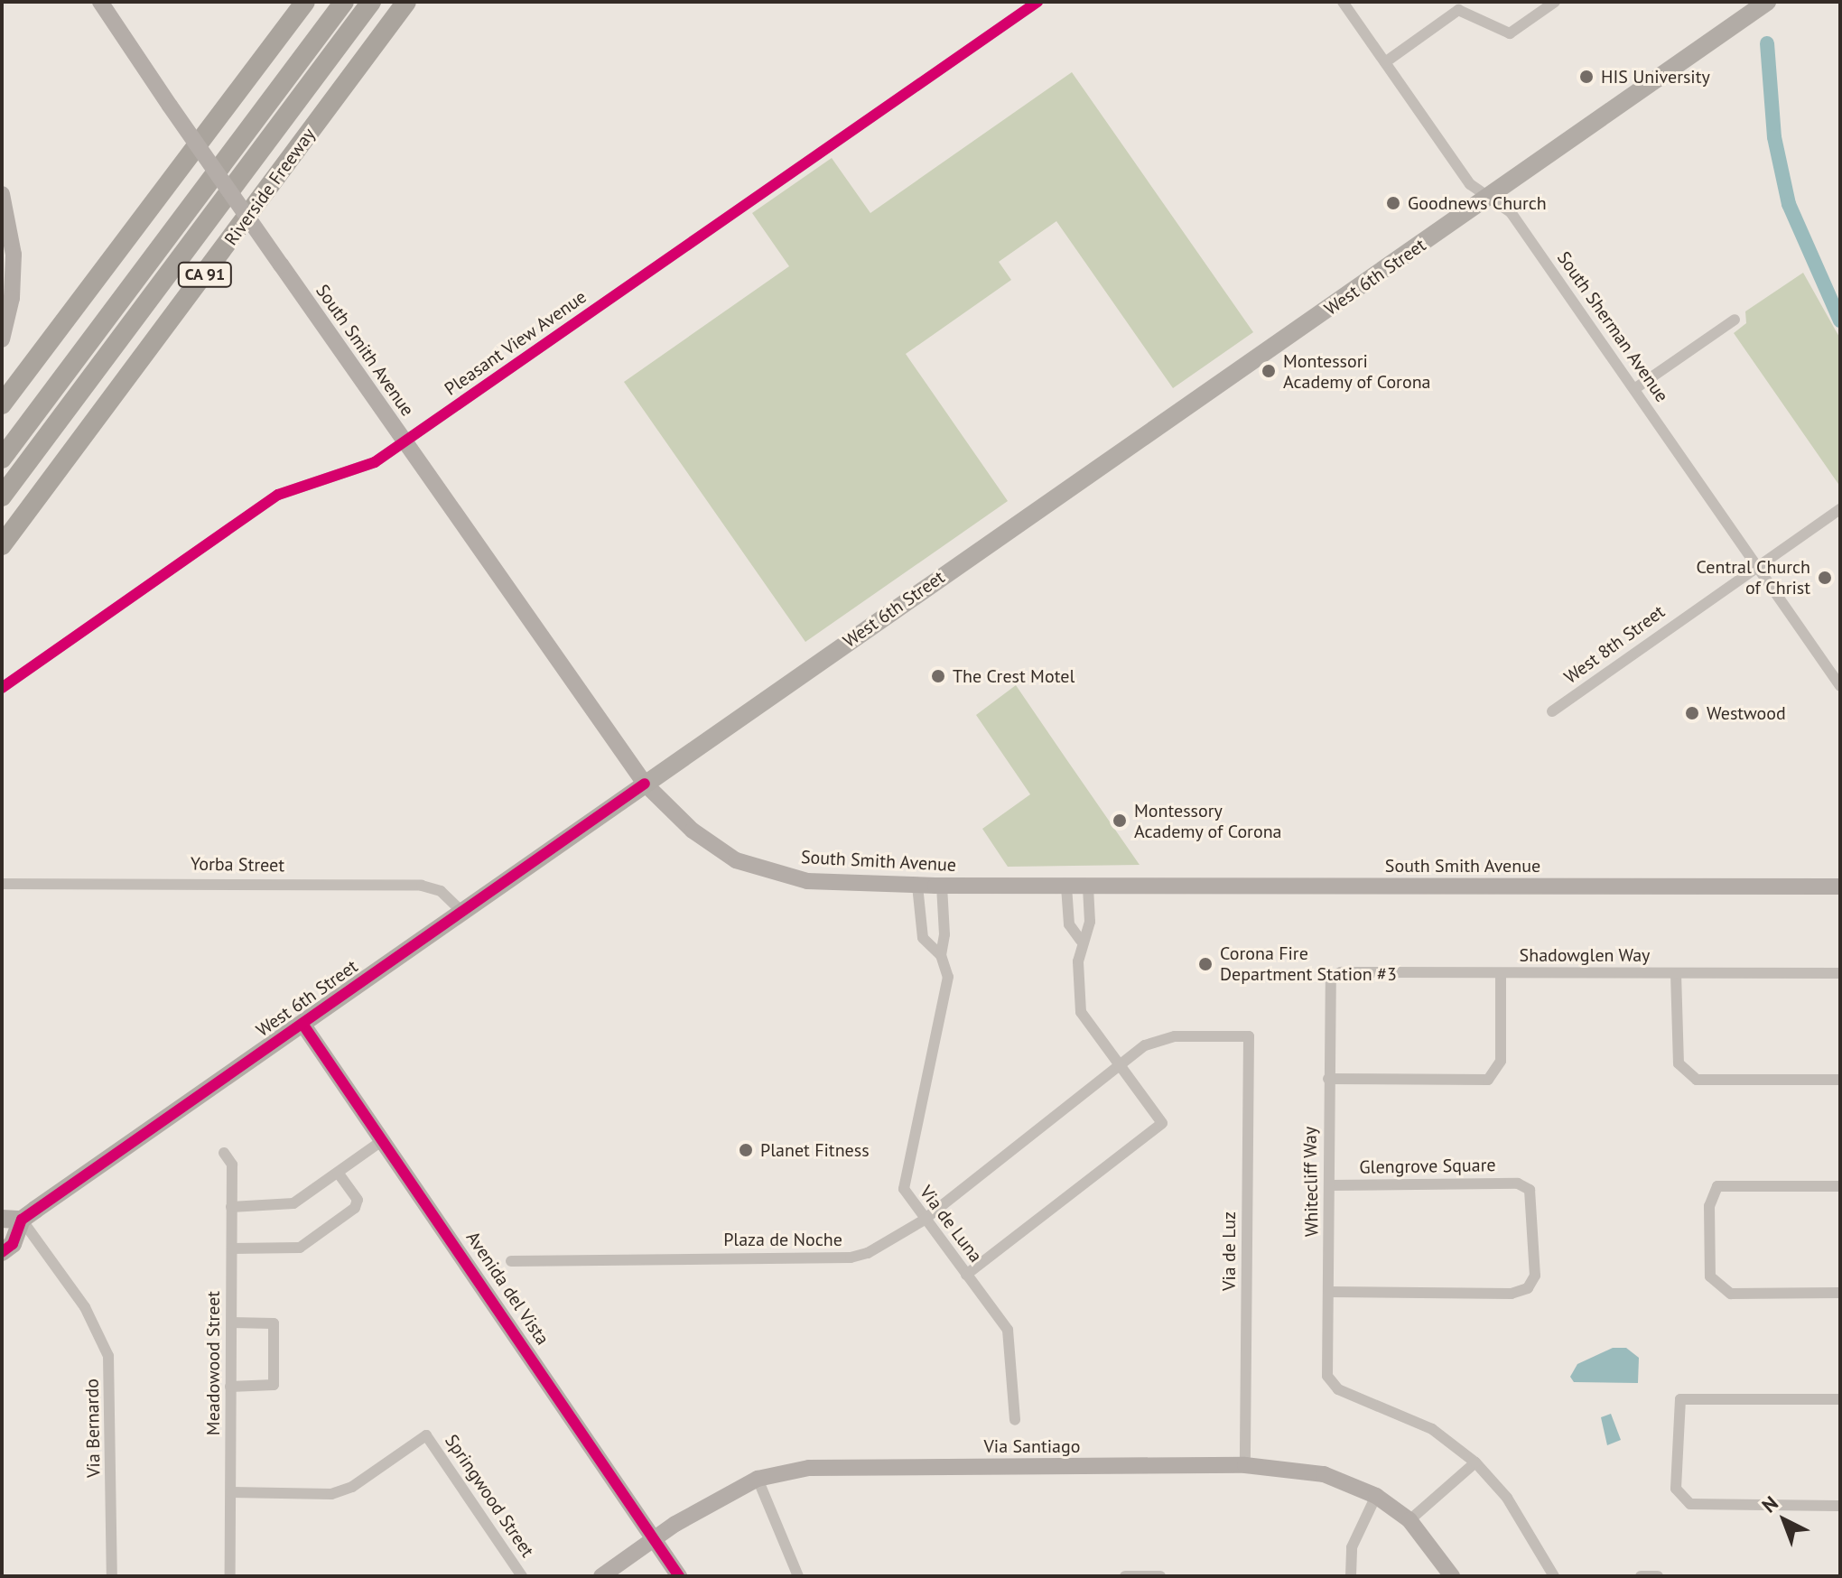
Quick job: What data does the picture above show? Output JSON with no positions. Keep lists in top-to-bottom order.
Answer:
{
  "streets": {
    "highway": ["Riverside Freeway", "CA 91"],
    "main road": [
      "West 6th Street",
      "South Smith Avenue",
      "Avenida del Vista",
      "Via Santiago"
    ],
    "street": [
      "South Sherman Avenue",
      "Pleasant View Avenue",
      "West 8th Street",
      "Yorba Street",
      "Shadowglen Way",
      "Glengrove Square",
      "Whitecliff Way",
      "Via de Luna",
      "Plaza de Noche",
      "Via de Luz",
      "Meadowood Street",
      "Via Bernardo",
      "Springwood Street"
    ]
  },
  "crossings": [
    ["West 6th Street", "South Sherman Avenue"],
    ["West 6th Street", "South Smith Avenue"],
    ["West 6th Street", "Yorba Street"],
    ["West 6th Street", "Avenida del Vista"],
    ["West 6th Street", "Via Bernardo"],
    ["South Sherman Avenue", "West 8th Street"],
    ["Pleasant View Avenue", "South Smith Avenue"],
    ["South Smith Avenue", "Via de Luna"],
    ["Shadowglen Way", "Whitecliff Way"],
    ["Glengrove Square", "Whitecliff Way"],
    ["Via de Luna", "Plaza de Noche"],
    ["Plaza de Noche", "Via de Luz"],
    ["Via de Luz", "Via Santiago"],
    ["Avenida del Vista", "Via Santiago"],
    ["Meadowood Street", "Springwood Street"]
  ],
  "places": [
    "HIS University",
    "Goodnews Church",
    "Montessori Academy of Corona",
    "Central Church of Christ",
    "The Crest Motel",
    "Westwood",
    "Montessory Academy of Corona",
    "Corona Fire Department Station #3",
    "Planet Fitness"
  ],
  "north": "top left"
}
